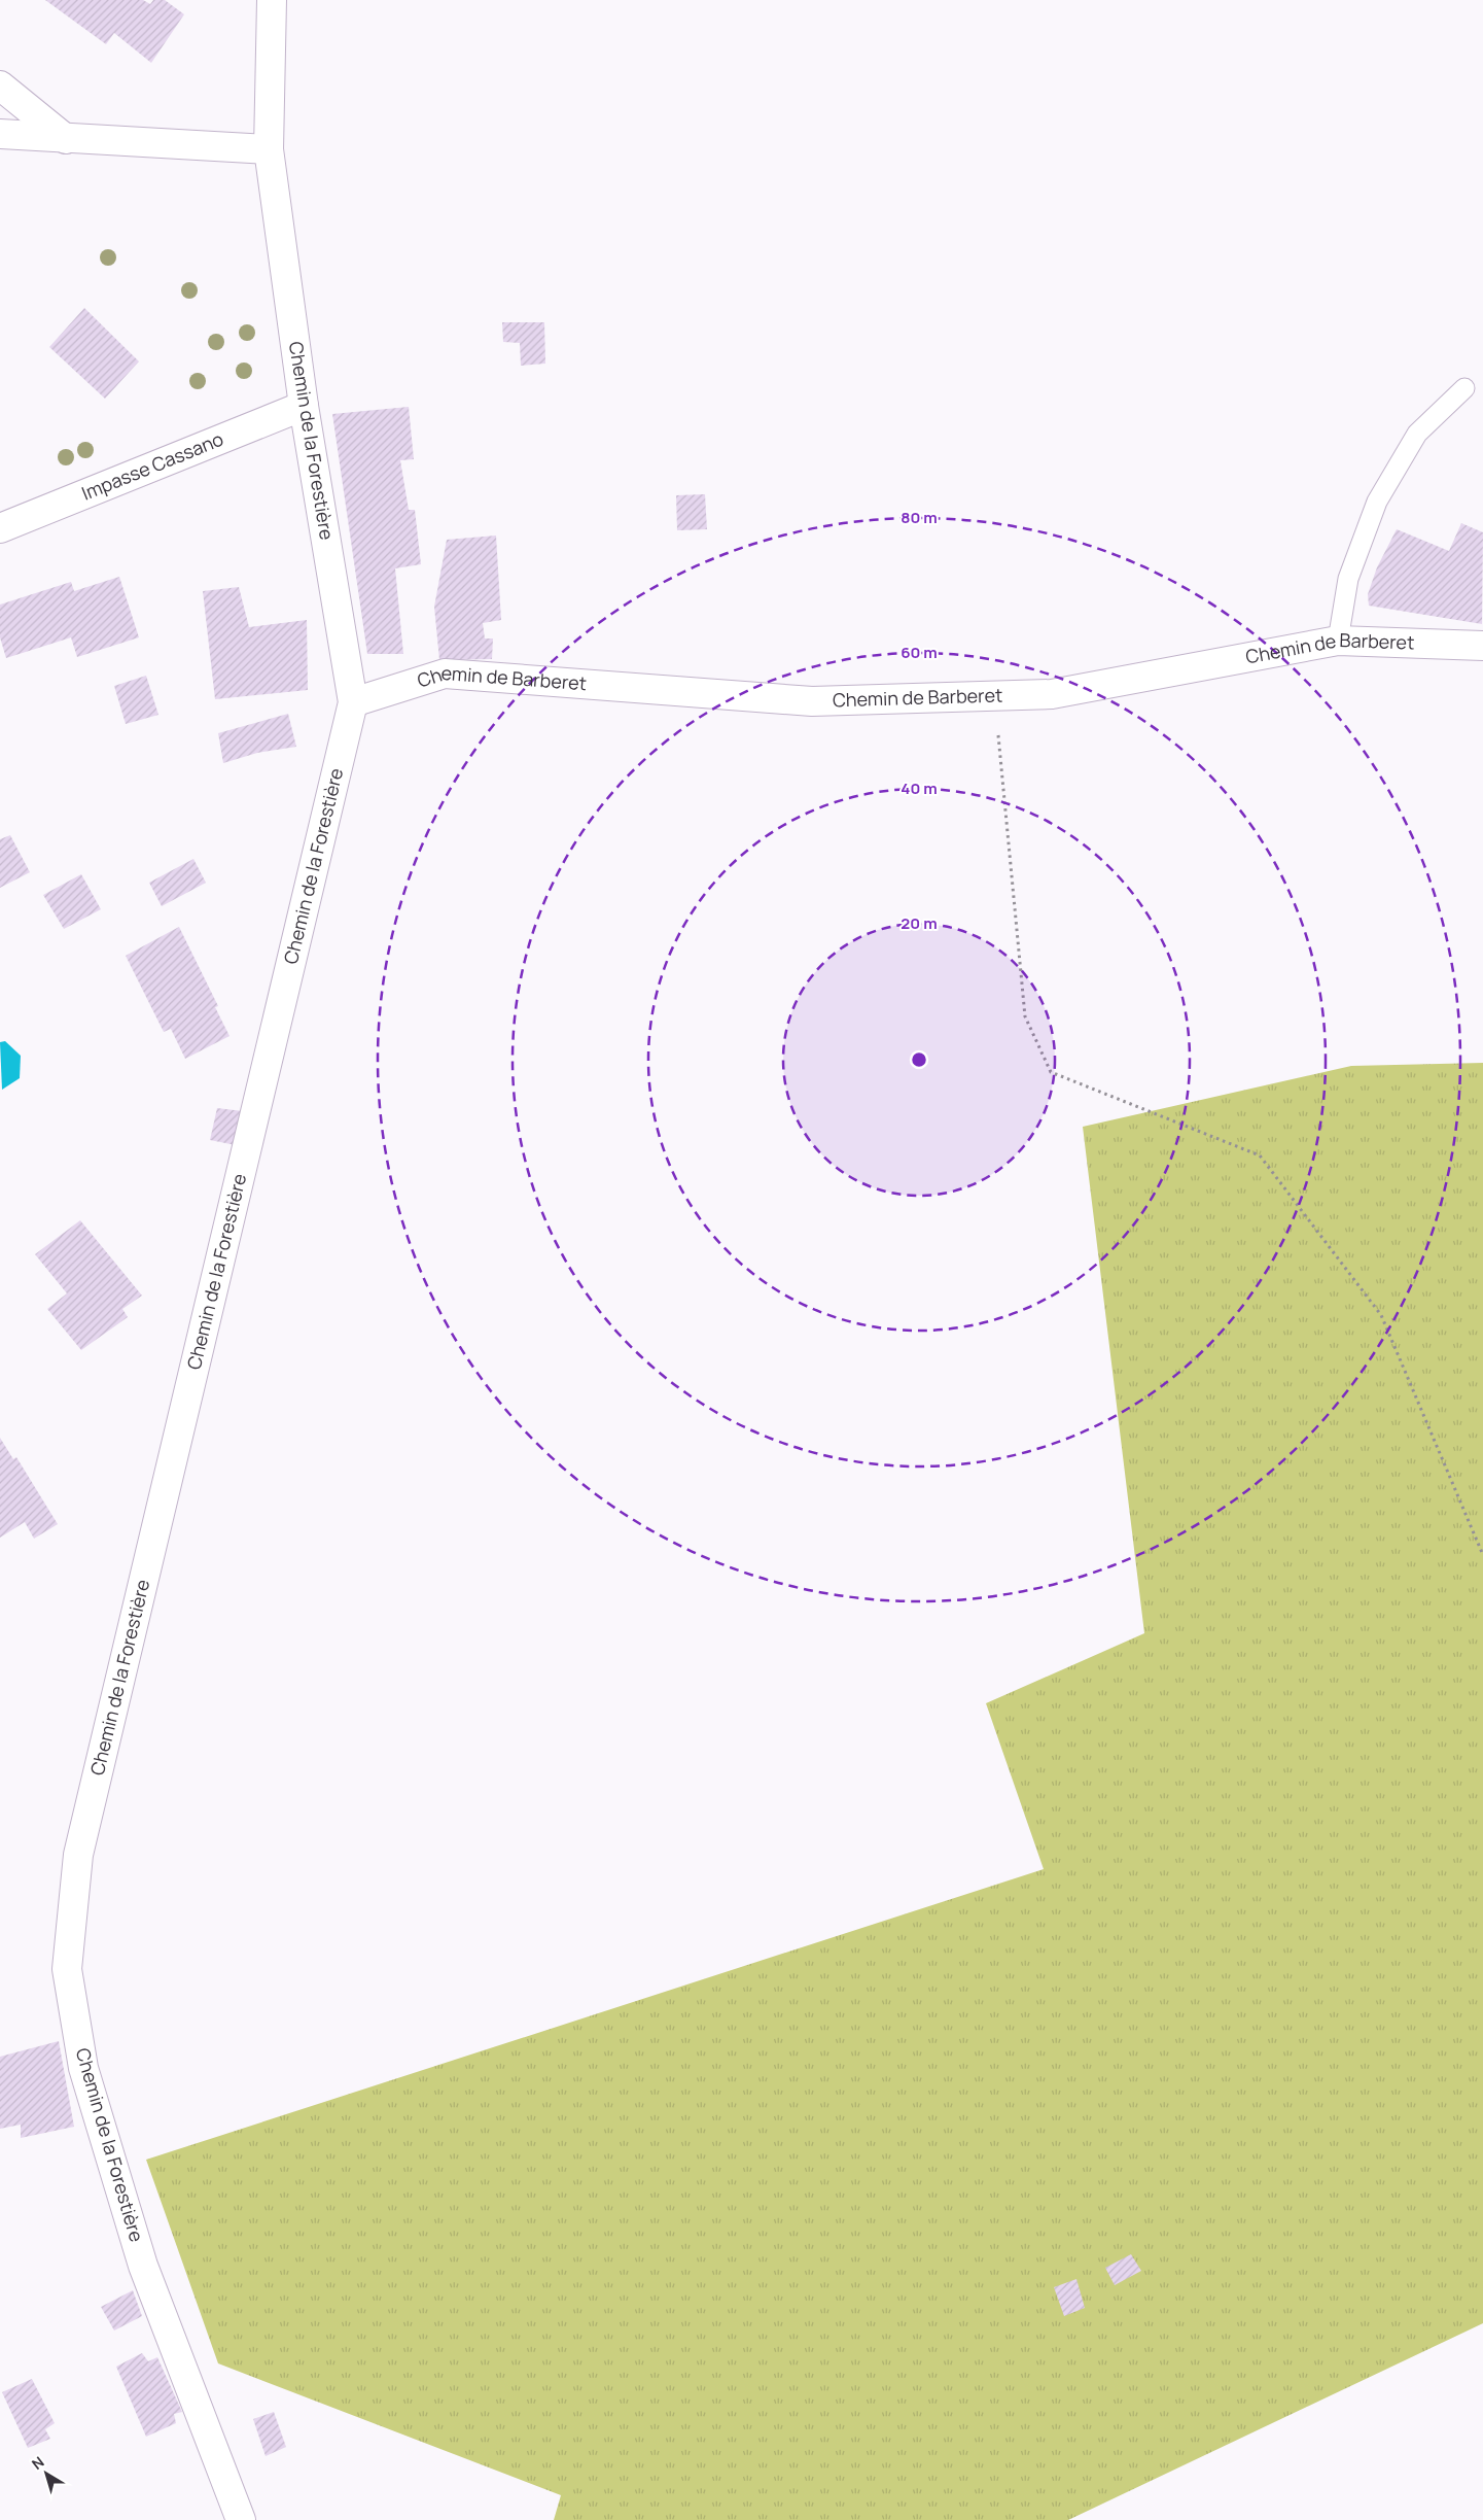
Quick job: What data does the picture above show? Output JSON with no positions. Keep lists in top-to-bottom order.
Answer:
{
  "streets": {
    "street": ["Chemin de la Forestière", "Impasse Cassano", "Chemin de Barberet"]
  },
  "crossings": [
    ["Chemin de la Forestière", "Impasse Cassano"],
    ["Chemin de la Forestière", "Chemin de Barberet"]
  ],
  "north": "top left",
  "rings": [
    "80 m",
    "60 m",
    "40 m",
    "20 m"
  ]
}
